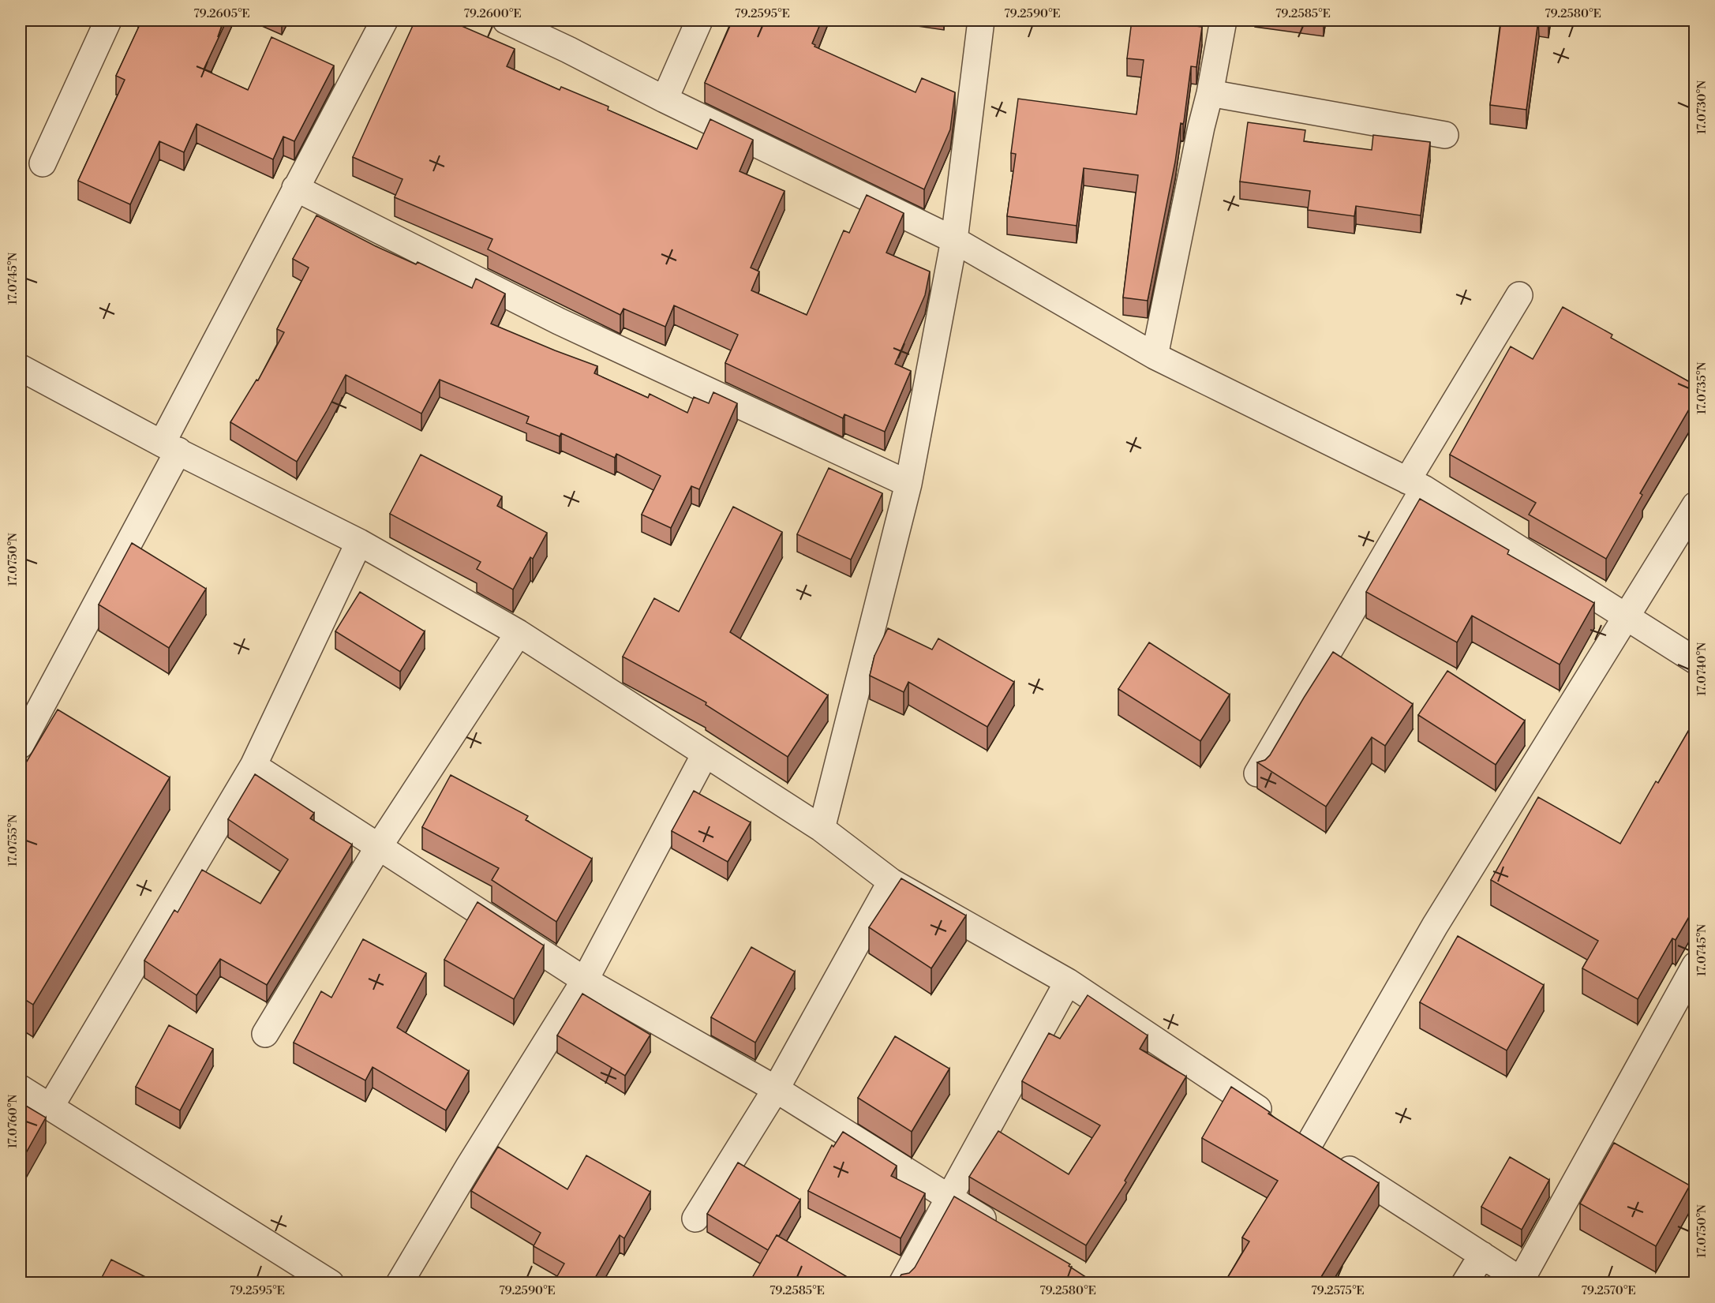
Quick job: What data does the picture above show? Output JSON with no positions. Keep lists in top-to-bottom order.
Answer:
{
  "coordinates": [
    "79.2605°E",
    "79.2600°E",
    "79.2595°E",
    "79.2590°E",
    "79.2585°E",
    "79.2580°E",
    "17.0730°N",
    "17.0745°N",
    "17.0735°N",
    "17.0750°N",
    "17.0740°N",
    "17.0755°N",
    "17.0760°N",
    "79.2575°E",
    "79.2570°E"
  ]
}
